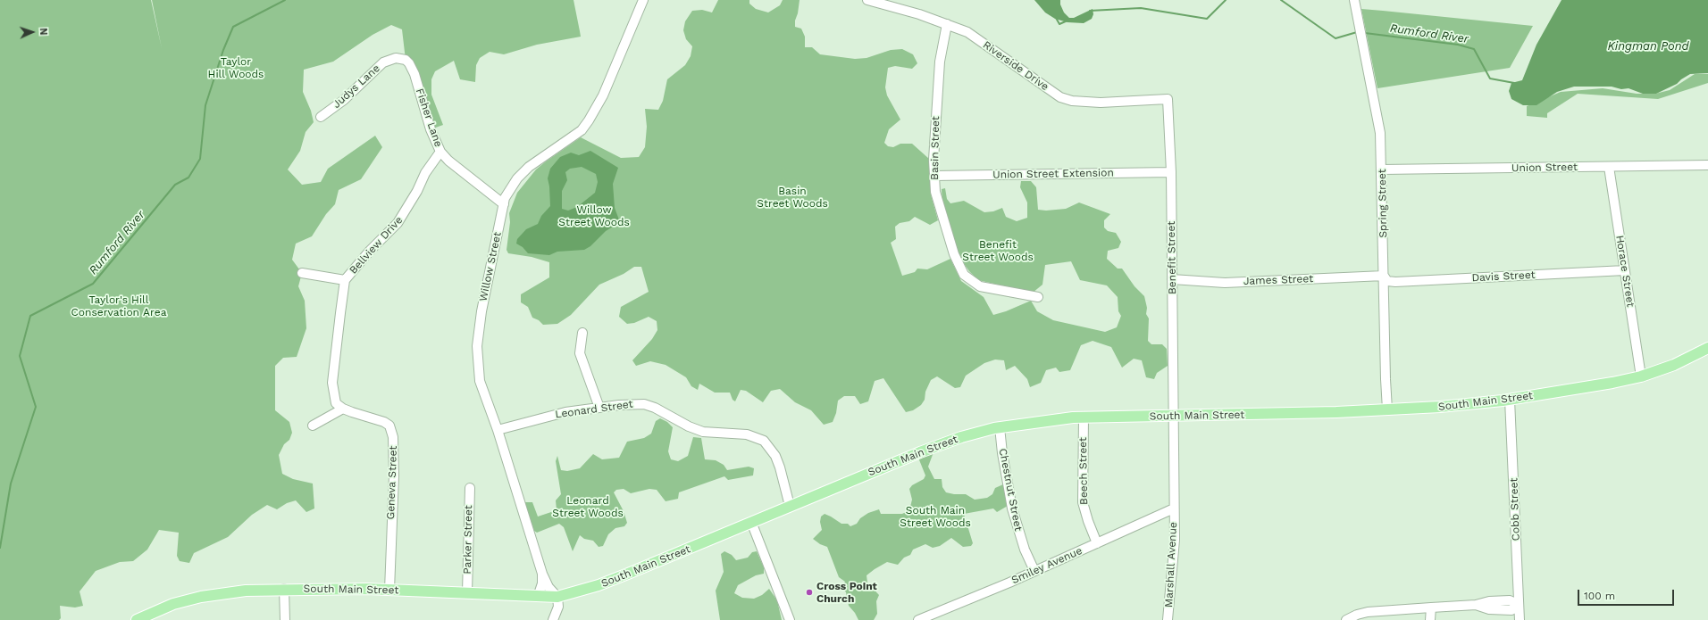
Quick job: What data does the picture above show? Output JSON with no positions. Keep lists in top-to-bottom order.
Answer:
{
  "streets": {
    "main road": ["South Main Street"],
    "street": [
      "Riverside Drive",
      "Judys Lane",
      "Fisher Lane",
      "Basin Street",
      "Union Street",
      "Union Street Extension",
      "Spring Street",
      "Bellview Drive",
      "Benefit Street",
      "Willow Street",
      "Horace Street",
      "Davis Street",
      "James Street",
      "Leonard Street",
      "Beech Street",
      "Geneva Street",
      "Chestnut Street",
      "Cobb Street",
      "Parker Street",
      "Marshall Avenue",
      "Smiley Avenue"
    ]
  },
  "crossings": [
    ["Riverside Drive", "Basin Street"],
    ["Riverside Drive", "Benefit Street"],
    ["Judys Lane", "Fisher Lane"],
    ["Fisher Lane", "Bellview Drive"],
    ["Fisher Lane", "Willow Street"],
    ["Basin Street", "Union Street Extension"],
    ["Union Street", "Spring Street"],
    ["Union Street", "Horace Street"],
    ["Union Street Extension", "Benefit Street"],
    ["Spring Street", "Davis Street"],
    ["Spring Street", "James Street"],
    ["Spring Street", "South Main Street"],
    ["Bellview Drive", "Geneva Street"],
    ["Benefit Street", "James Street"],
    ["Benefit Street", "South Main Street"],
    ["Benefit Street", "Marshall Avenue"],
    ["Benefit Street", "Smiley Avenue"],
    ["Willow Street", "Leonard Street"],
    ["Horace Street", "Davis Street"],
    ["Horace Street", "South Main Street"],
    ["Davis Street", "James Street"],
    ["South Main Street", "Leonard Street"],
    ["South Main Street", "Beech Street"],
    ["South Main Street", "Geneva Street"],
    ["South Main Street", "Chestnut Street"],
    ["South Main Street", "Cobb Street"],
    ["South Main Street", "Parker Street"],
    ["Beech Street", "Smiley Avenue"],
    ["Chestnut Street", "Smiley Avenue"],
    ["Marshall Avenue", "Smiley Avenue"]
  ],
  "water": ["Rumford River", "Kingman Pond"],
  "parks": [
    "Taylor Hill Woods",
    "Basin Street Woods",
    "Willow Street Woods",
    "Benefit Street Woods",
    "Taylor's Hill Conservation Area",
    "Leonard Street Woods",
    "South Main Street Woods"
  ],
  "places": ["Cross Point Church"],
  "scale_bar": "100 m",
  "north": "right"
}
